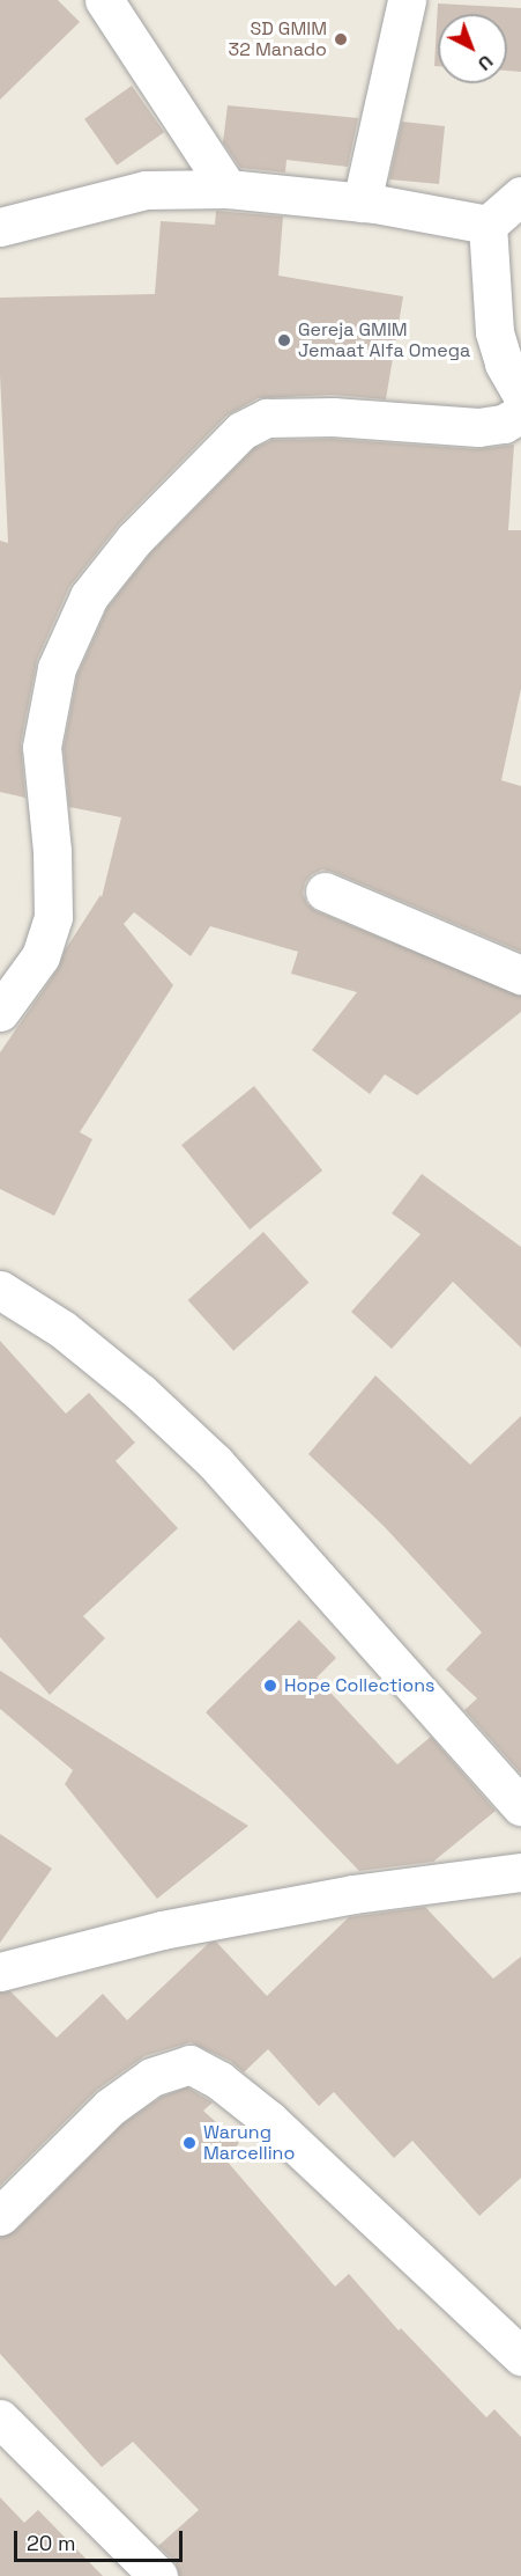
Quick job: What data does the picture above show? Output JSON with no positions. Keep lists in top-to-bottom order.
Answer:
{
  "places": [
    "SD GMIM 32 Manado",
    "Gereja GMIM Jemaat Alfa Omega",
    "Hope Collections",
    "Warung Marcellino"
  ],
  "scale_bar": "20 m",
  "north": "bottom right"
}
